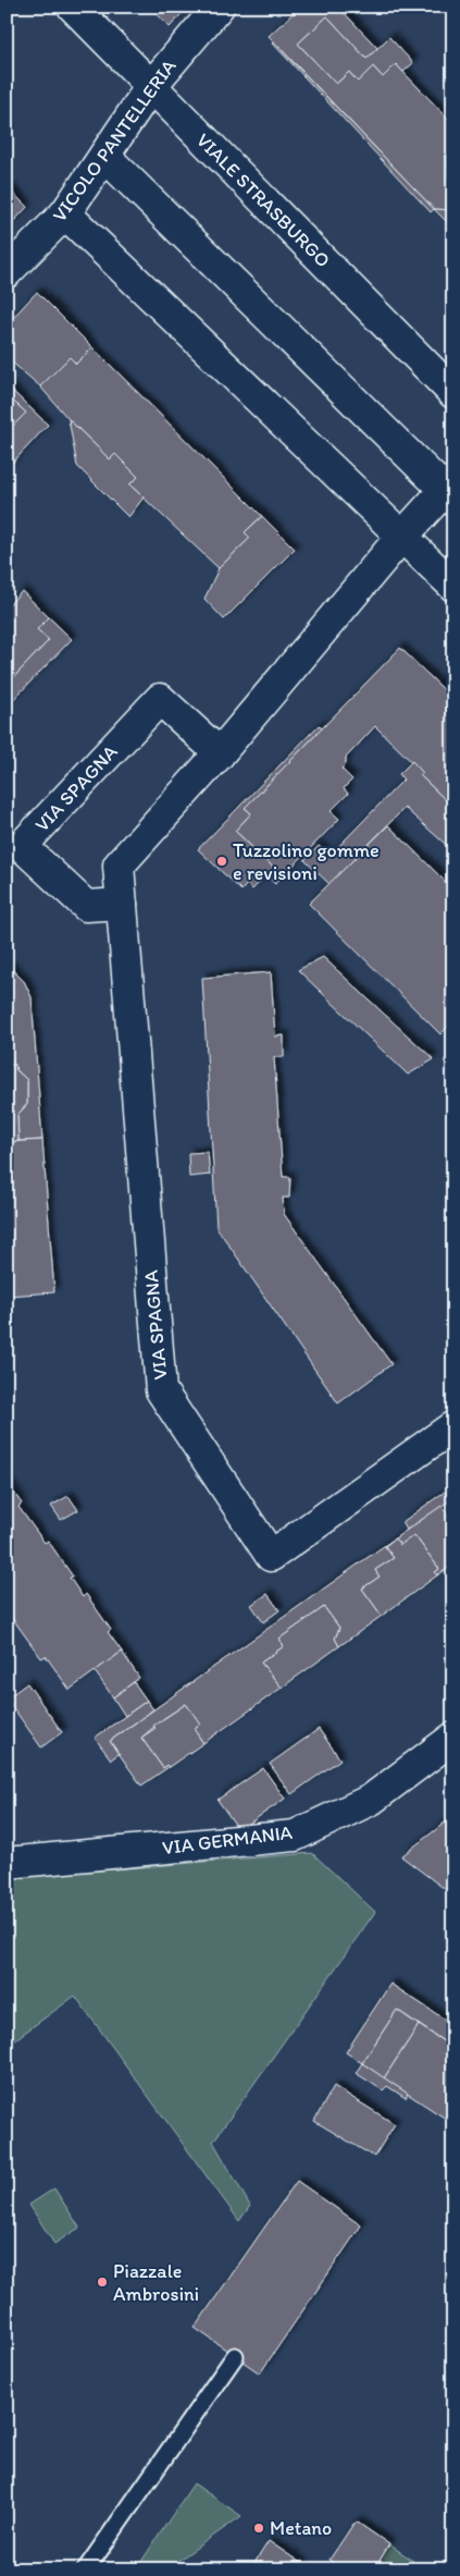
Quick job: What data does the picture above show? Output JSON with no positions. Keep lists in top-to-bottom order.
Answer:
{
  "streets": {
    "street": [
      "VICOLO PANTELLERIA",
      "VIALE STRASBURGO",
      "VIA SPAGNA",
      "VIA GERMANIA"
    ]
  },
  "crossings": [
    ["VICOLO PANTELLERIA", "VIALE STRASBURGO"]
  ],
  "places": ["Tuzzolino gomme e revisioni", "Piazzale Ambrosini", "Metano"]
}
